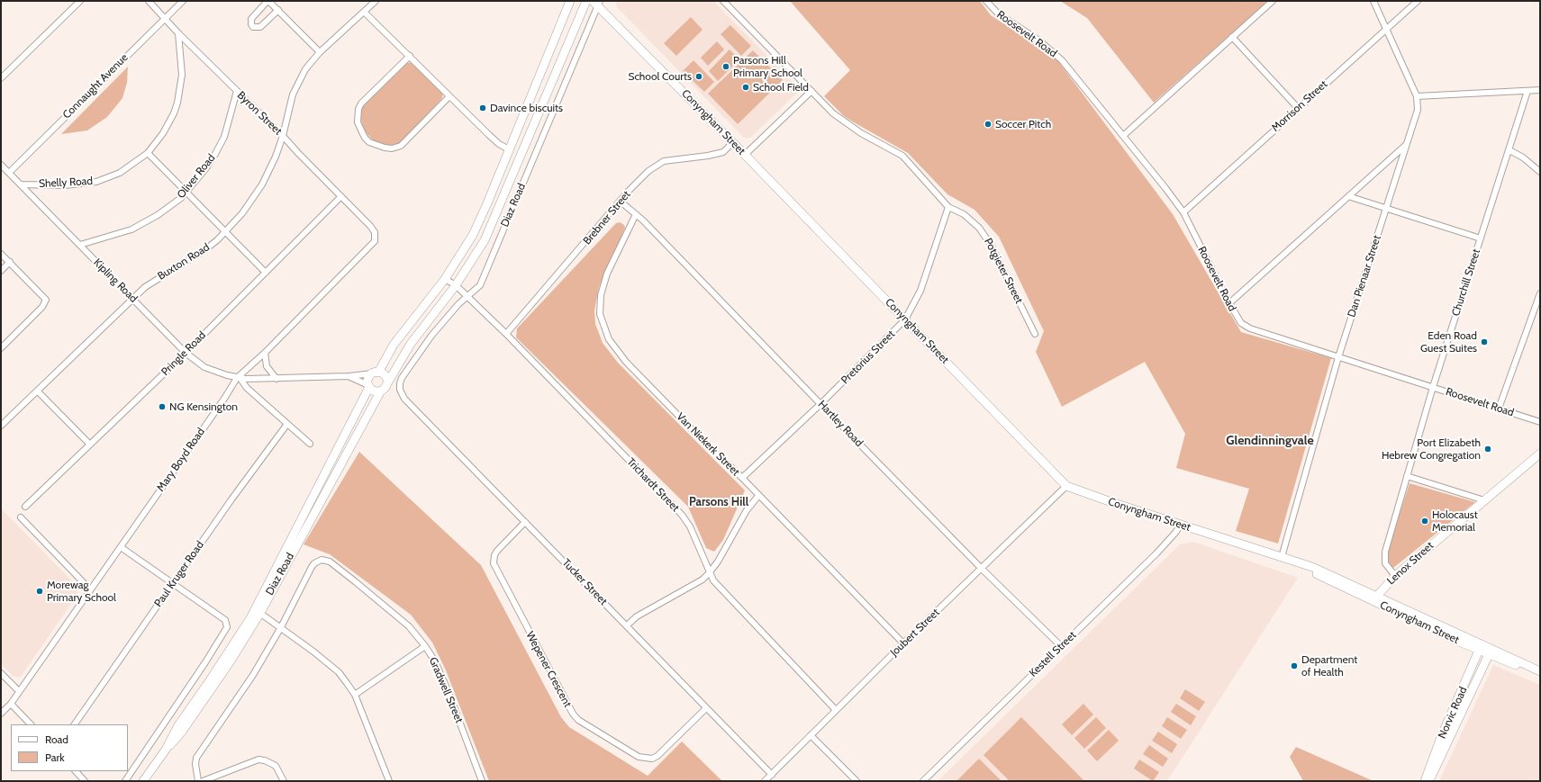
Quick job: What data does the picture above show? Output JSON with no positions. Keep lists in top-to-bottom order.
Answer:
{
  "streets": {
    "street": [
      "Roosevelt Road",
      "Connaught Avenue",
      "Morrison Street",
      "Byron Street",
      "Conyngham Street",
      "Oliver Road",
      "Shelly Road",
      "Diaz Road",
      "Brebner Street",
      "Buxton Road",
      "Potgieter Street",
      "Dan Pienaar Street",
      "Kipling Road",
      "Churchill Street",
      "Pringle Road",
      "Pretorius Street",
      "Hartley Road",
      "Van Niekerk Street",
      "Mary Boyd Road",
      "Trichardt Street",
      "Lenox Street",
      "Paul Kruger Road",
      "Tucker Street",
      "Joubert Street",
      "Kestell Street",
      "Wepener Crescent",
      "Gradwell Street",
      "Norvic Road"
    ]
  },
  "crossings": [
    ["Roosevelt Road", "Morrison Street"],
    ["Roosevelt Road", "Dan Pienaar Street"],
    ["Roosevelt Road", "Churchill Street"],
    ["Connaught Avenue", "Byron Street"],
    ["Connaught Avenue", "Kipling Road"],
    ["Morrison Street", "Dan Pienaar Street"],
    ["Byron Street", "Oliver Road"],
    ["Byron Street", "Shelly Road"],
    ["Byron Street", "Buxton Road"],
    ["Byron Street", "Pringle Road"],
    ["Byron Street", "Mary Boyd Road"],
    ["Conyngham Street", "Diaz Road"],
    ["Conyngham Street", "Brebner Street"],
    ["Conyngham Street", "Dan Pienaar Street"],
    ["Conyngham Street", "Pretorius Street"],
    ["Conyngham Street", "Lenox Street"],
    ["Conyngham Street", "Joubert Street"],
    ["Conyngham Street", "Kestell Street"],
    ["Conyngham Street", "Norvic Road"],
    ["Oliver Road", "Kipling Road"],
    ["Shelly Road", "Kipling Road"],
    ["Diaz Road", "Kipling Road"],
    ["Diaz Road", "Trichardt Street"],
    ["Diaz Road", "Tucker Street"],
    ["Brebner Street", "Hartley Road"],
    ["Brebner Street", "Trichardt Street"],
    ["Buxton Road", "Kipling Road"],
    ["Potgieter Street", "Pretorius Street"],
    ["Kipling Road", "Pringle Road"],
    ["Kipling Road", "Mary Boyd Road"],
    ["Churchill Street", "Lenox Street"],
    ["Pretorius Street", "Hartley Road"],
    ["Pretorius Street", "Van Niekerk Street"],
    ["Hartley Road", "Van Niekerk Street"],
    ["Hartley Road", "Joubert Street"],
    ["Hartley Road", "Kestell Street"],
    ["Van Niekerk Street", "Joubert Street"],
    ["Trichardt Street", "Joubert Street"],
    ["Tucker Street", "Joubert Street"],
    ["Tucker Street", "Wepener Crescent"]
  ],
  "districts": ["Glendinningvale", "Parsons Hill"],
  "places": [
    "Parsons Hill Primary School",
    "School Courts",
    "School Field",
    "Davince biscuits",
    "Soccer Pitch",
    "Eden Road Guest Suites",
    "NG Kensington",
    "Port Elizabeth Hebrew Congregation",
    "Holocaust Memorial",
    "Morewag Primary School",
    "Department of Health"
  ],
  "legend": ["Road", "Park"]
}
